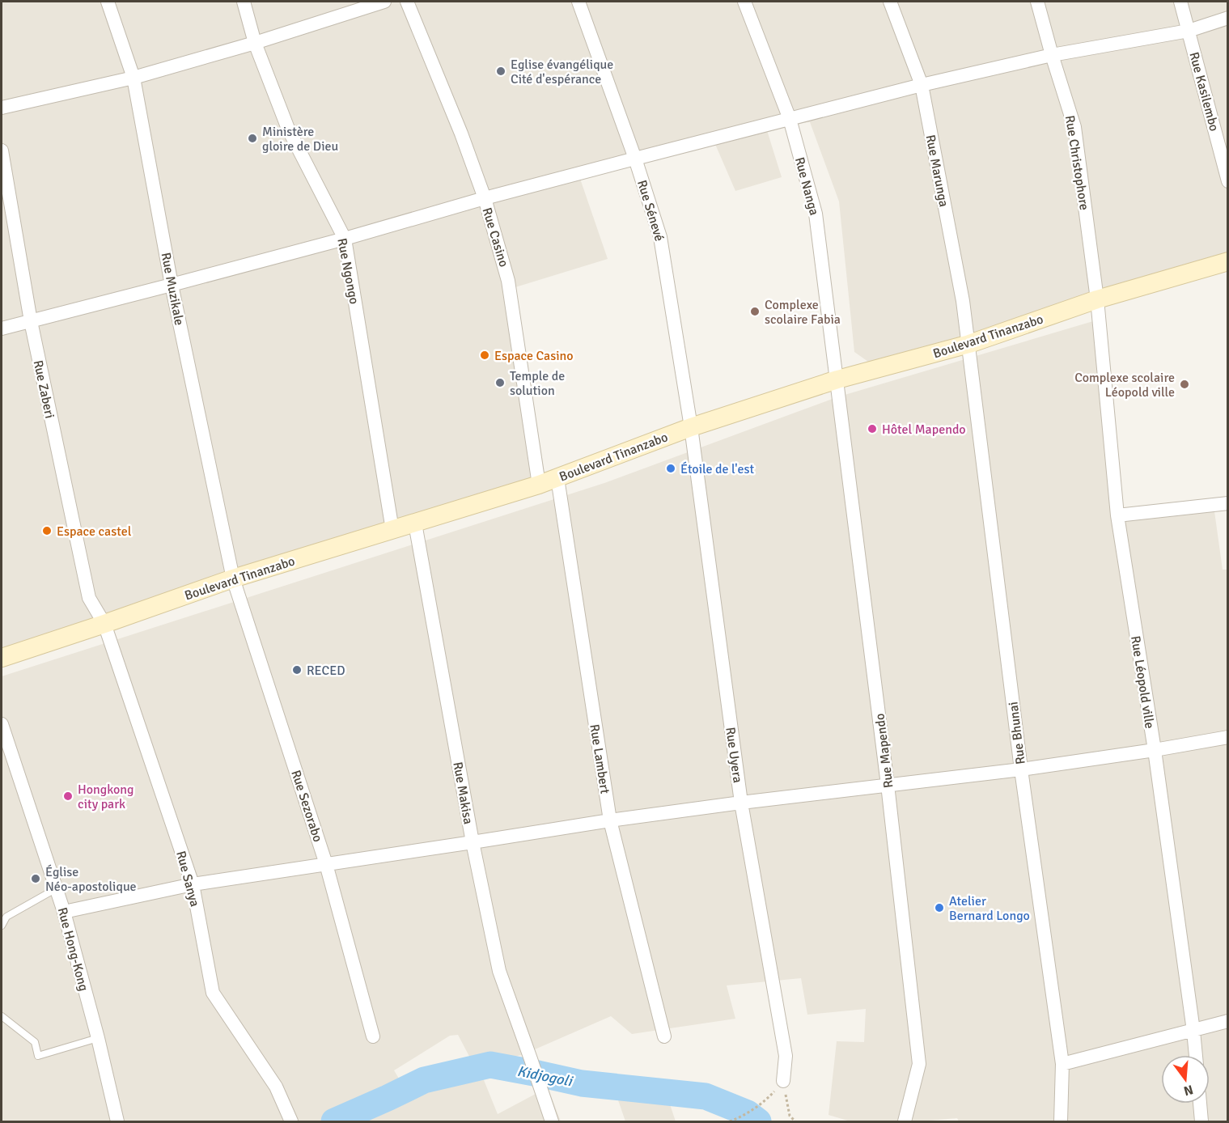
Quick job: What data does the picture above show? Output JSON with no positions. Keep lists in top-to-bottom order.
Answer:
{
  "streets": {
    "street": [
      "Rue Kasilembo",
      "Rue Christophore",
      "Rue Marunga",
      "Rue Nanga",
      "Rue Sénevé",
      "Rue Casino",
      "Rue Ngongo",
      "Rue Muzikale",
      "Boulevard Tinanzabo",
      "Rue Zaberi",
      "Rue Léopold ville",
      "Rue Bhunai",
      "Rue Mapendo",
      "Rue Uyera",
      "Rue Lambert",
      "Rue Makisa",
      "Rue Sezorabo",
      "Rue Sanya",
      "Rue Hong-Kong"
    ]
  },
  "crossings": [
    ["Rue Christophore", "Boulevard Tinanzabo"],
    ["Rue Christophore", "Rue Léopold ville"],
    ["Rue Marunga", "Boulevard Tinanzabo"],
    ["Rue Marunga", "Rue Bhunai"],
    ["Rue Nanga", "Boulevard Tinanzabo"],
    ["Rue Nanga", "Rue Mapendo"],
    ["Rue Sénevé", "Boulevard Tinanzabo"],
    ["Rue Sénevé", "Rue Uyera"],
    ["Rue Casino", "Boulevard Tinanzabo"],
    ["Rue Ngongo", "Boulevard Tinanzabo"],
    ["Rue Muzikale", "Boulevard Tinanzabo"],
    ["Rue Muzikale", "Rue Sezorabo"],
    ["Boulevard Tinanzabo", "Rue Zaberi"],
    ["Boulevard Tinanzabo", "Rue Léopold ville"],
    ["Boulevard Tinanzabo", "Rue Bhunai"],
    ["Boulevard Tinanzabo", "Rue Mapendo"],
    ["Boulevard Tinanzabo", "Rue Uyera"],
    ["Boulevard Tinanzabo", "Rue Lambert"],
    ["Boulevard Tinanzabo", "Rue Makisa"],
    ["Boulevard Tinanzabo", "Rue Sezorabo"],
    ["Boulevard Tinanzabo", "Rue Sanya"],
    ["Rue Zaberi", "Rue Sanya"]
  ],
  "water": ["Kidjogoli"],
  "places": [
    "Eglise évangélique Cité d'espérance",
    "Ministère gloire de Dieu",
    "Complexe scolaire Fabia",
    "Espace Casino",
    "Temple de solution",
    "Complexe scolaire Léopold ville",
    "Hôtel Mapendo",
    "Étoile de l'est",
    "Espace castel",
    "RECED",
    "Hongkong city park",
    "Église Néo-apostolique",
    "Atelier Bernard Longo"
  ],
  "north": "bottom"
}
